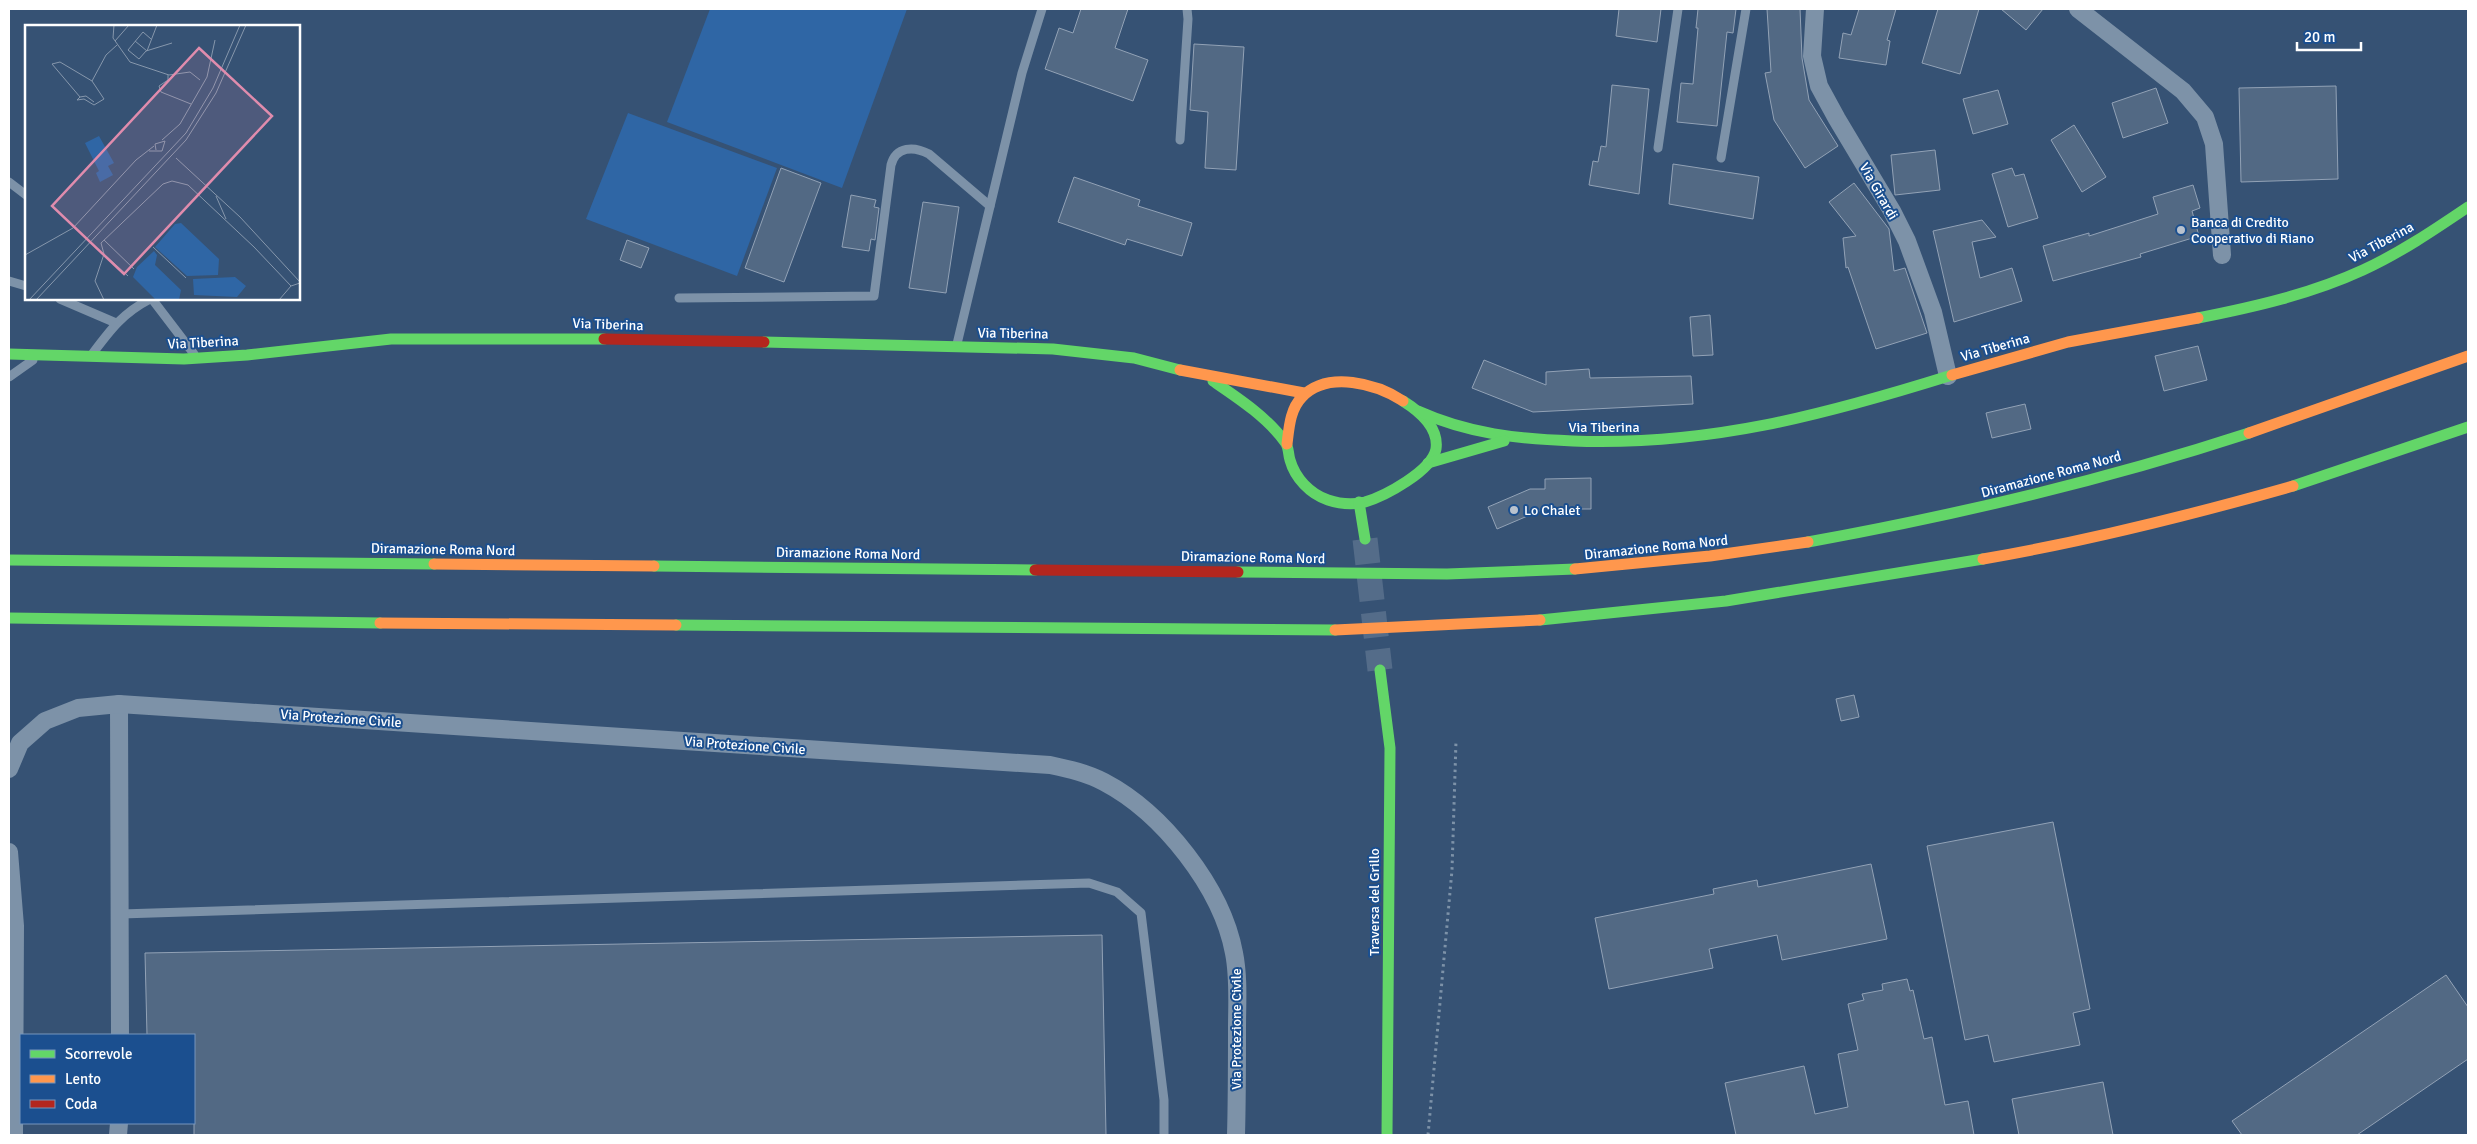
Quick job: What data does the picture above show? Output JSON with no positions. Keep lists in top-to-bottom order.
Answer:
{
  "streets": {
    "main road": ["Via Tiberina", "Diramazione Roma Nord", "Traversa del Grillo"],
    "street": ["Via Girardi", "Via Protezione Civile"]
  },
  "crossings": [
    ["Via Girardi", "Via Tiberina"]
  ],
  "places": ["Banca di Credito Cooperativo di Riano", "Lo Chalet"],
  "legend": ["Scorrevole", "Lento", "Coda"],
  "scale_bar": "20 m"
}
